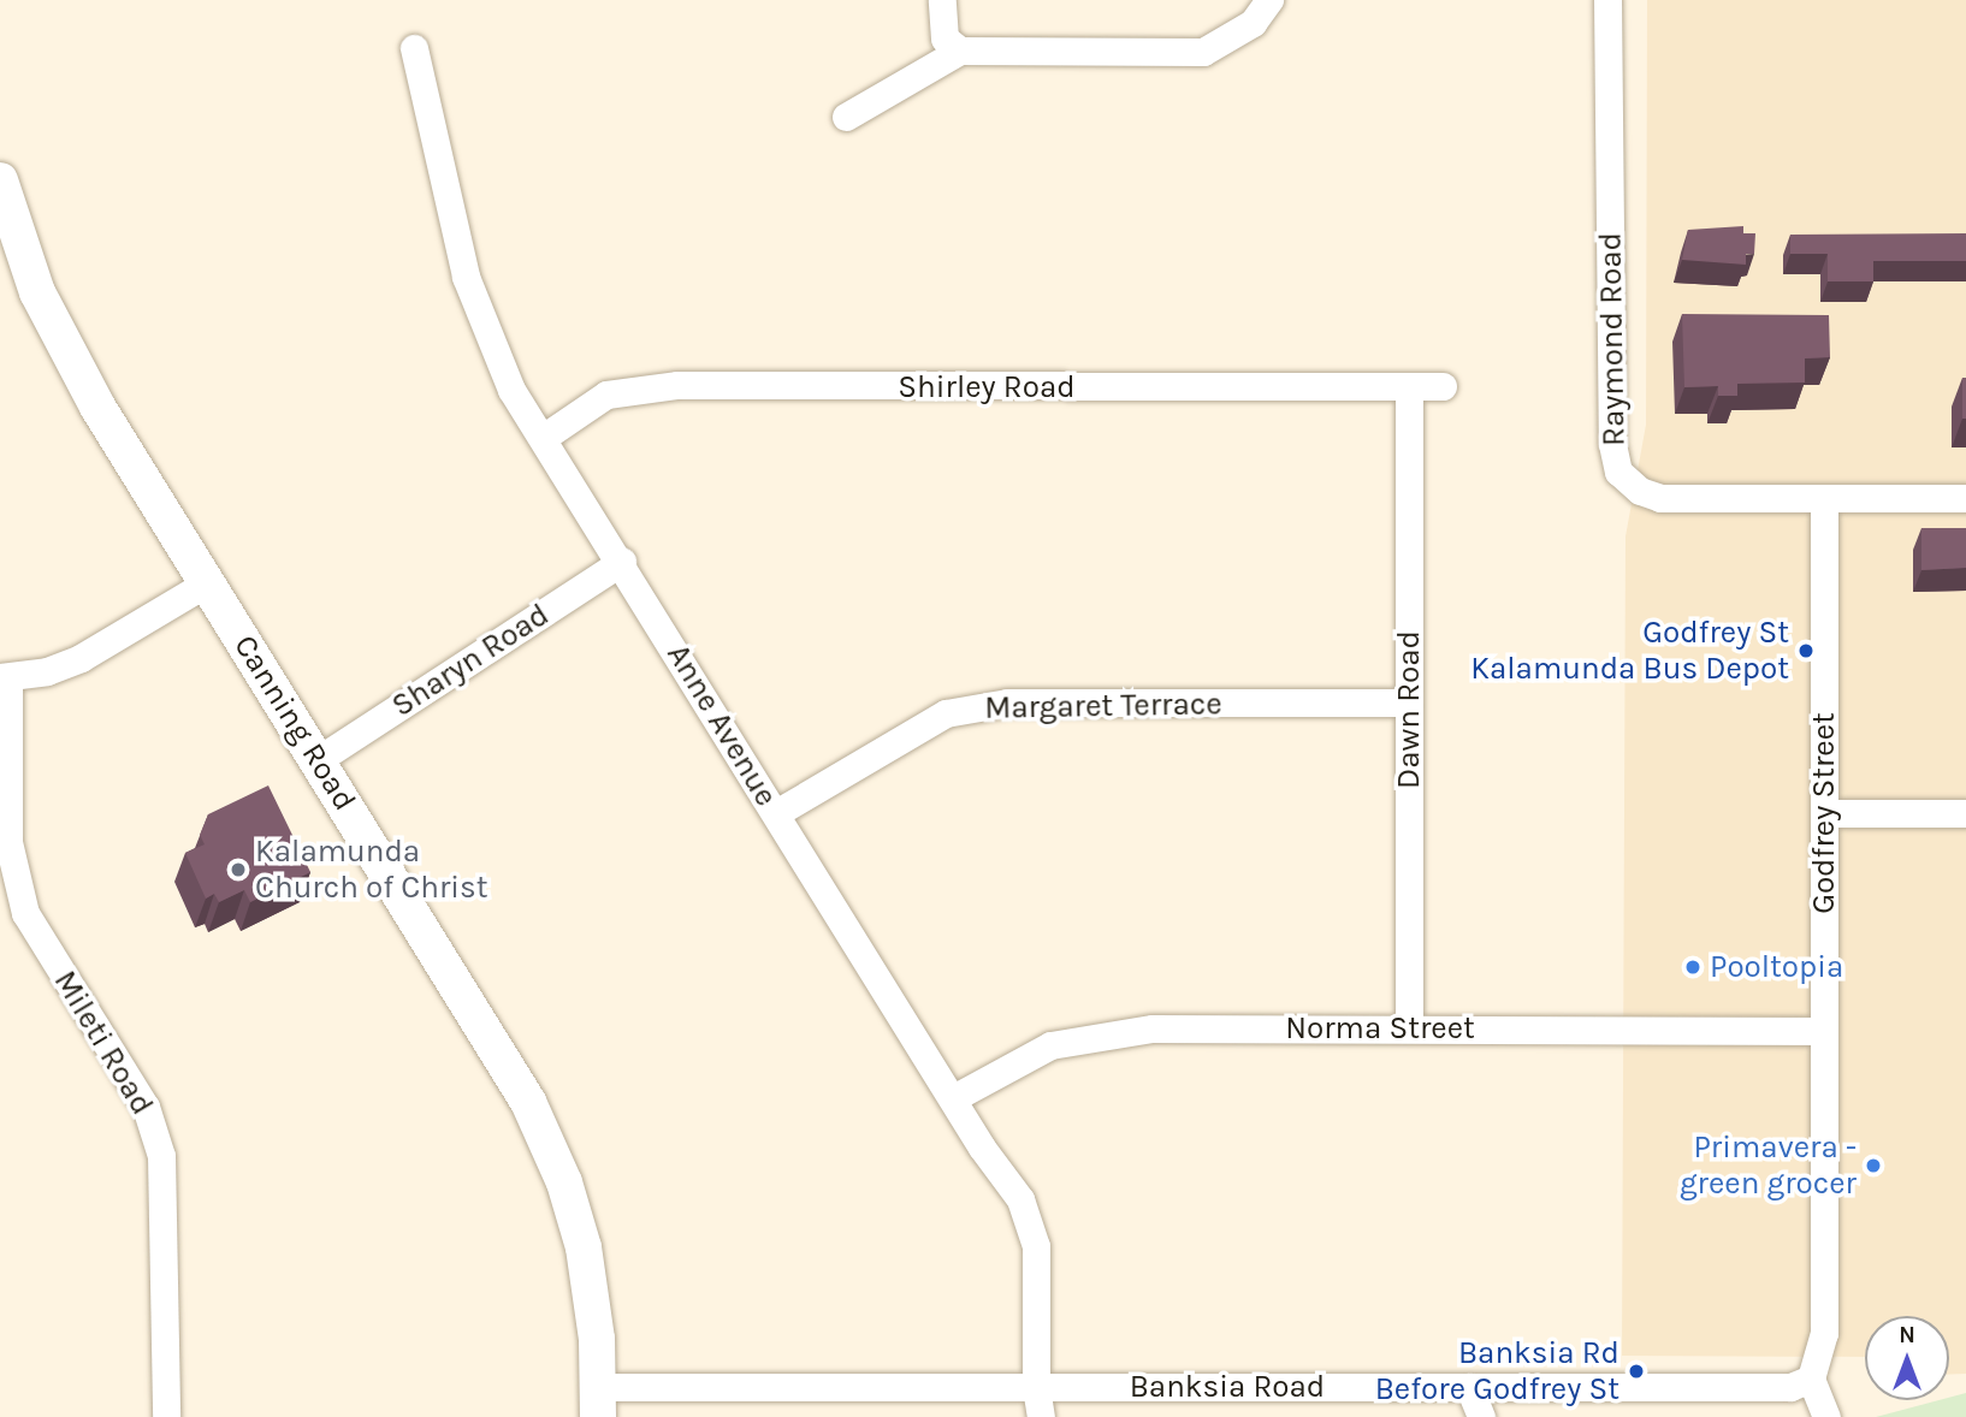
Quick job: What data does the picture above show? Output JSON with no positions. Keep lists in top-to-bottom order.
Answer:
{
  "streets": {
    "main road": ["Canning Road"],
    "street": [
      "Raymond Road",
      "Shirley Road",
      "Sharyn Road",
      "Margaret Terrace",
      "Dawn Road",
      "Anne Avenue",
      "Godfrey Street",
      "Norma Street",
      "Mileti Road",
      "Banksia Road"
    ]
  },
  "crossings": [
    ["Raymond Road", "Godfrey Street"],
    ["Shirley Road", "Dawn Road"],
    ["Shirley Road", "Anne Avenue"],
    ["Sharyn Road", "Canning Road"],
    ["Sharyn Road", "Anne Avenue"],
    ["Margaret Terrace", "Dawn Road"],
    ["Margaret Terrace", "Anne Avenue"],
    ["Dawn Road", "Norma Street"],
    ["Canning Road", "Banksia Road"],
    ["Anne Avenue", "Norma Street"],
    ["Anne Avenue", "Banksia Road"],
    ["Godfrey Street", "Norma Street"],
    ["Godfrey Street", "Banksia Road"]
  ],
  "places": [
    "Godfrey St Kalamunda Bus Depot",
    "Kalamunda Church of Christ",
    "Pooltopia",
    "Primavera - green grocer",
    "Banksia Rd Before Godfrey St"
  ],
  "north": "top"
}
